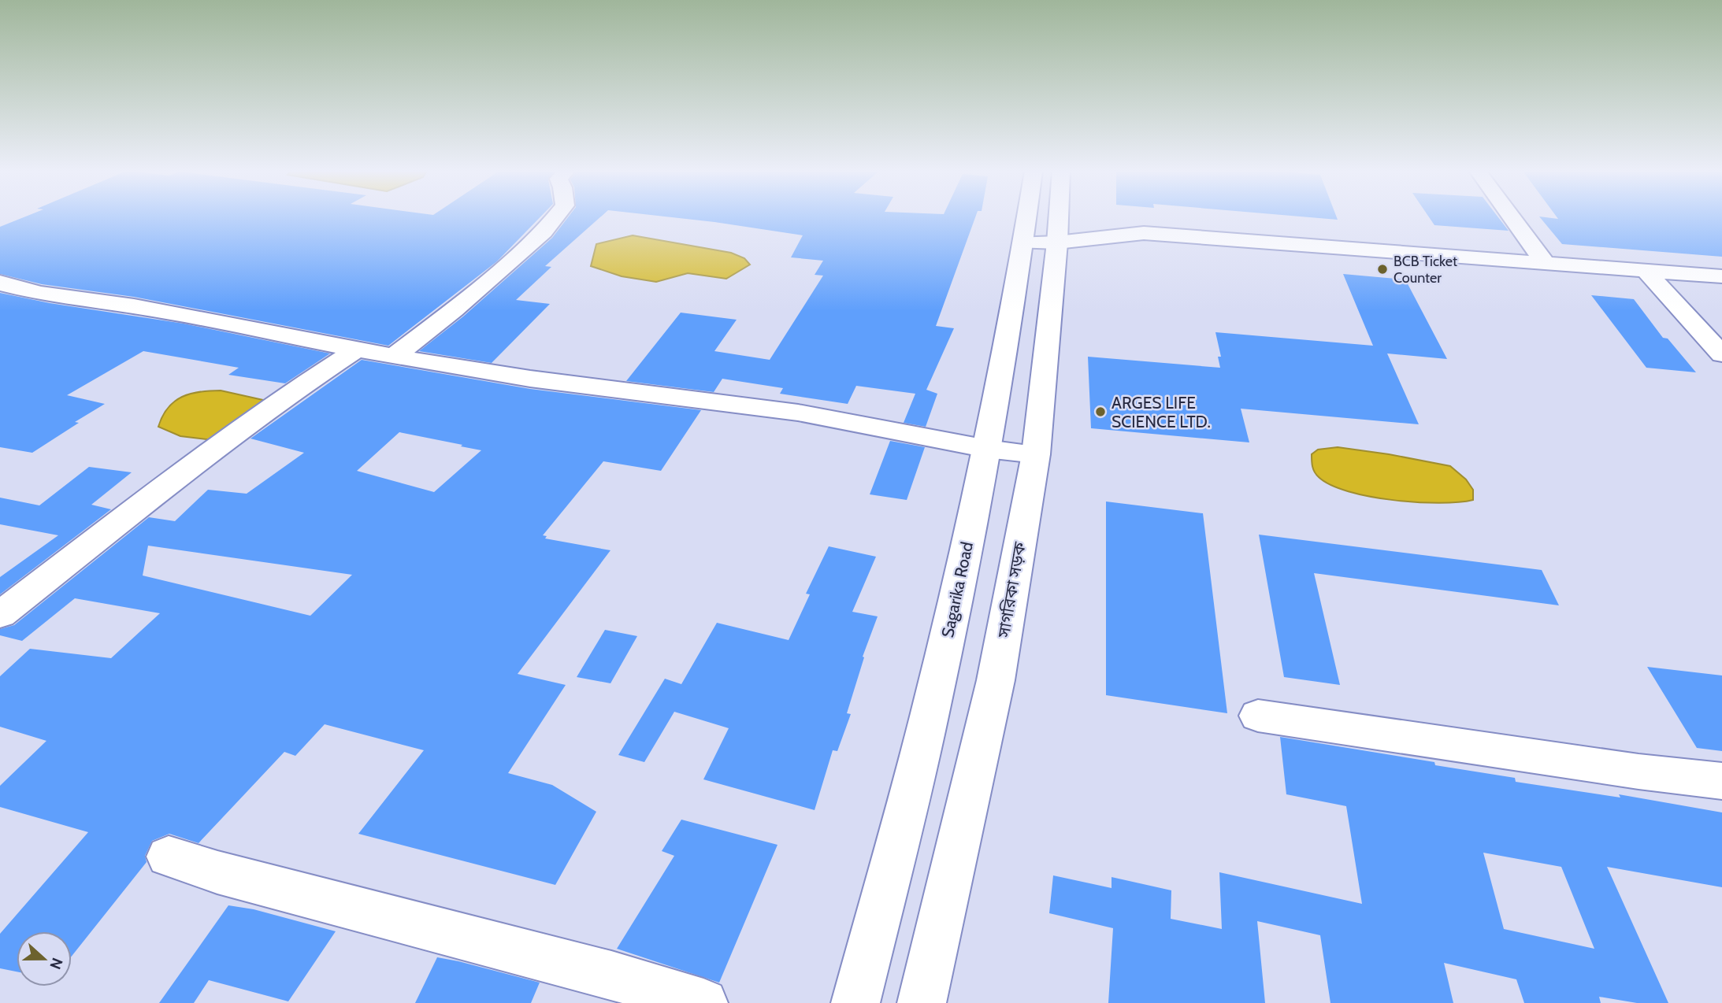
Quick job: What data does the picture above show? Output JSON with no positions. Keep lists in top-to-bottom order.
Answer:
{
  "streets": {
    "street": ["Sagarika Road", "সাগরিকা সড়ক"]
  },
  "places": ["BCB Ticket Counter", "ARGES LIFE SCIENCE LTD."],
  "north": "right"
}
